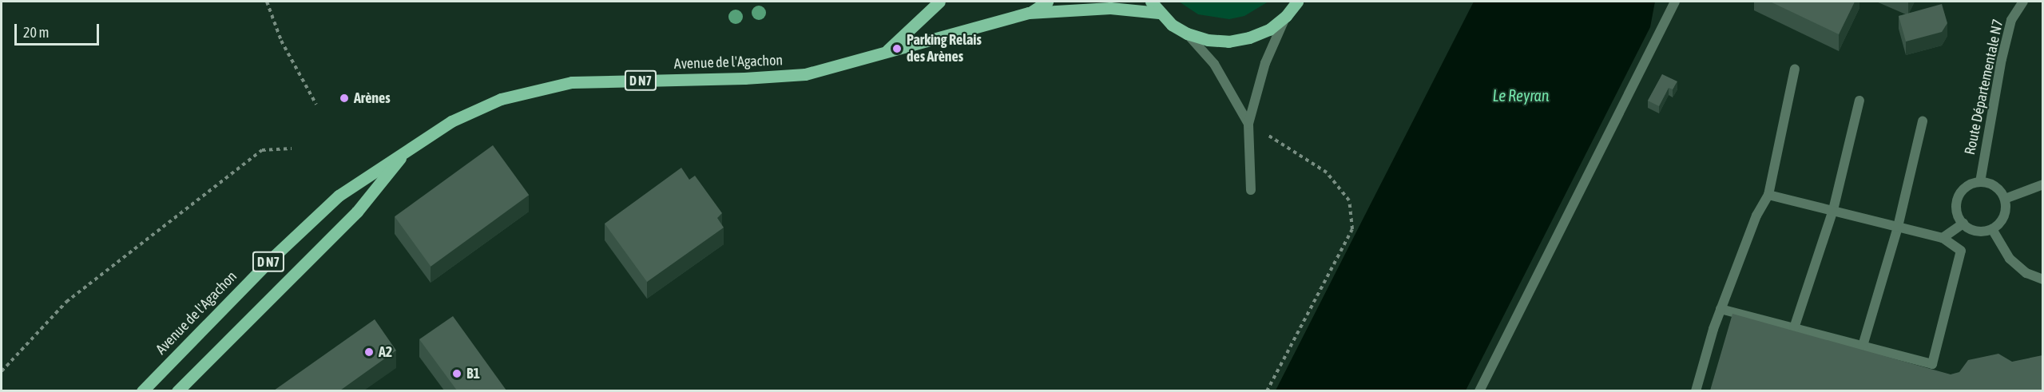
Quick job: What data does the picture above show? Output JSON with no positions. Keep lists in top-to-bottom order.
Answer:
{
  "streets": {
    "main road": ["Avenue de l'Agachon", "D N7"],
    "street": ["Route Départementale N7"]
  },
  "crossings": [
    ["Avenue de l'Agachon", "D N7"]
  ],
  "water": ["Le Reyran"],
  "places": [
    "Parking Relais des Arènes",
    "Arènes",
    "A2",
    "B1"
  ],
  "scale_bar": "20 m"
}
